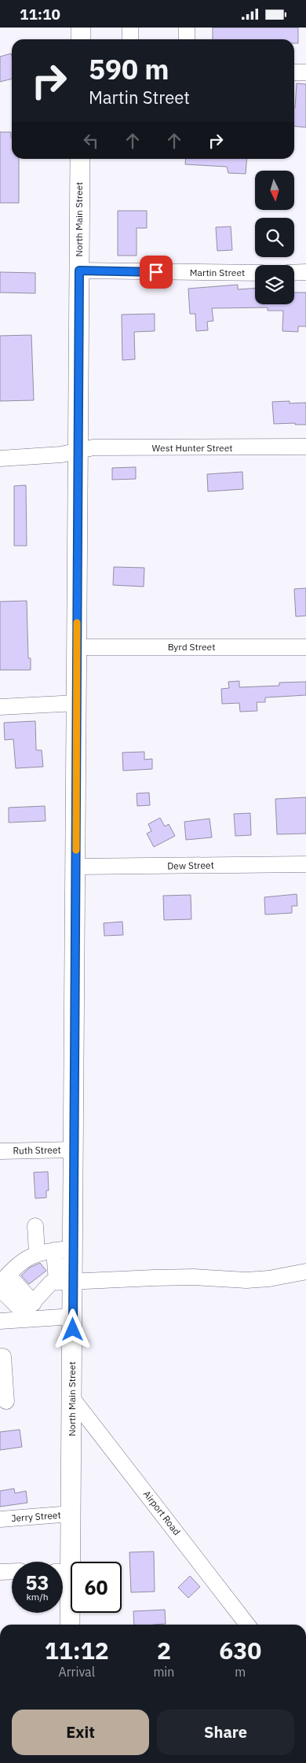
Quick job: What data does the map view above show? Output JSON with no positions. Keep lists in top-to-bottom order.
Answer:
{
  "streets": {
    "main road": ["North Main Street"],
    "street": [
      "Martin Street",
      "West Hunter Street",
      "Byrd Street",
      "Dew Street",
      "Ruth Street",
      "Airport Road",
      "Jerry Street"
    ]
  },
  "crossings": [
    ["North Main Street", "Martin Street"],
    ["North Main Street", "West Hunter Street"],
    ["North Main Street", "Byrd Street"],
    ["North Main Street", "Dew Street"],
    ["North Main Street", "Ruth Street"],
    ["North Main Street", "Airport Road"],
    ["North Main Street", "Jerry Street"]
  ],
  "north": "bottom",
  "page": {
    "status": "11:10",
    "turn": ["590 m", "Martin Street"],
    "speed": "53 km/h",
    "limit": "60",
    "eta": [
      "11:12",
      "Arrival",
      "2",
      "min",
      "630",
      "m"
    ],
    "buttons": ["Exit", "Share"]
  }
}
